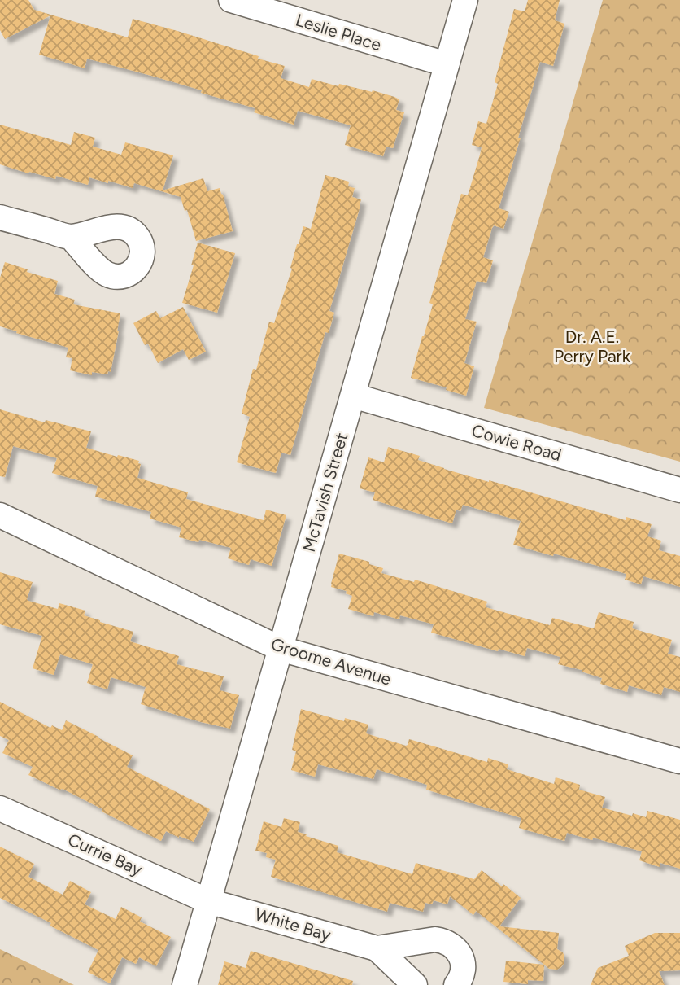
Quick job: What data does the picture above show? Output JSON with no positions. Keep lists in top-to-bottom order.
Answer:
{
  "streets": {
    "street": [
      "Leslie Place",
      "Cowie Road",
      "McTavish Street",
      "Groome Avenue",
      "Currie Bay",
      "White Bay"
    ]
  },
  "crossings": [
    ["Leslie Place", "McTavish Street"],
    ["Cowie Road", "McTavish Street"],
    ["McTavish Street", "Groome Avenue"],
    ["McTavish Street", "Currie Bay"],
    ["McTavish Street", "White Bay"],
    ["Currie Bay", "White Bay"]
  ],
  "parks": ["Dr. A.E. Perry Park"]
}
